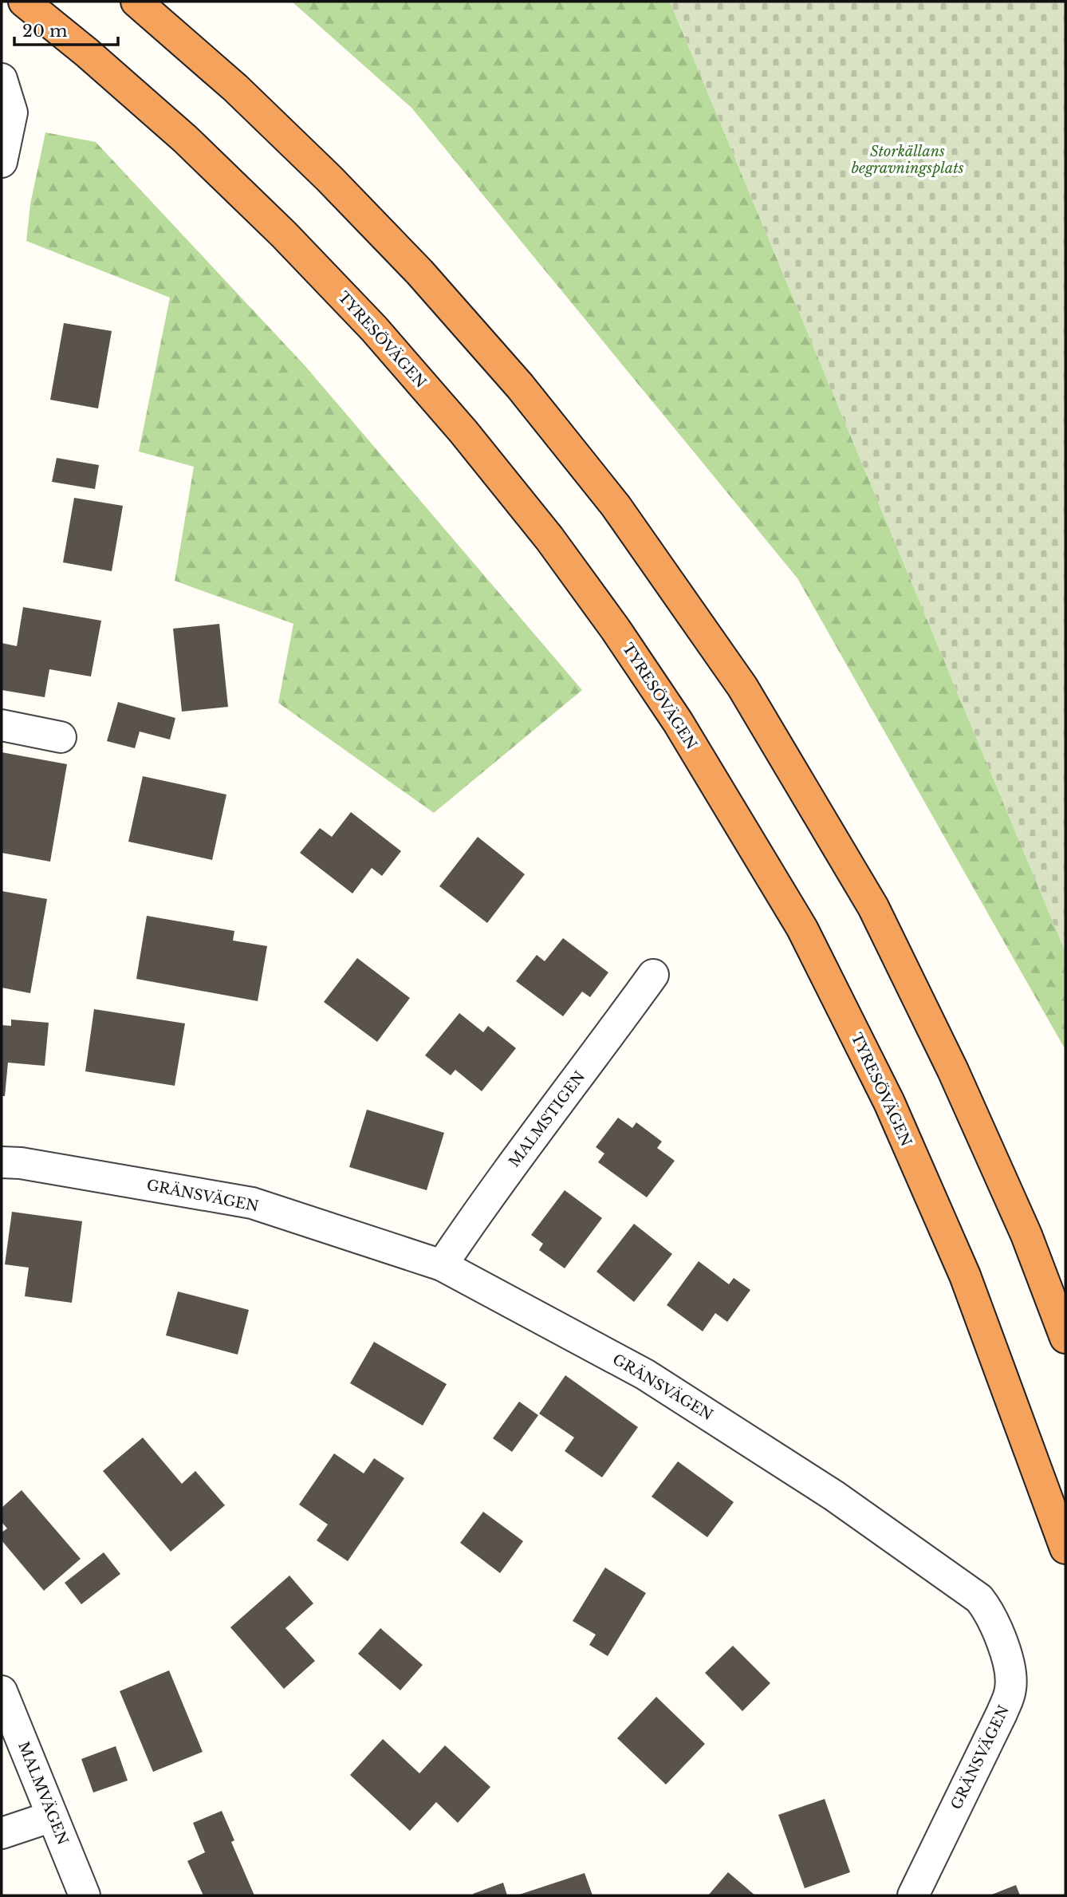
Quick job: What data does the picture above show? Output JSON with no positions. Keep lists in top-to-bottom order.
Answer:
{
  "streets": {
    "highway": ["TYRESÖVÄGEN"],
    "street": ["MALMSTIGEN", "GRÄNSVÄGEN", "MALMVÄGEN"]
  },
  "crossings": [
    ["MALMSTIGEN", "GRÄNSVÄGEN"]
  ],
  "parks": ["Storkällans begravningsplats"],
  "scale_bar": "20 m"
}
